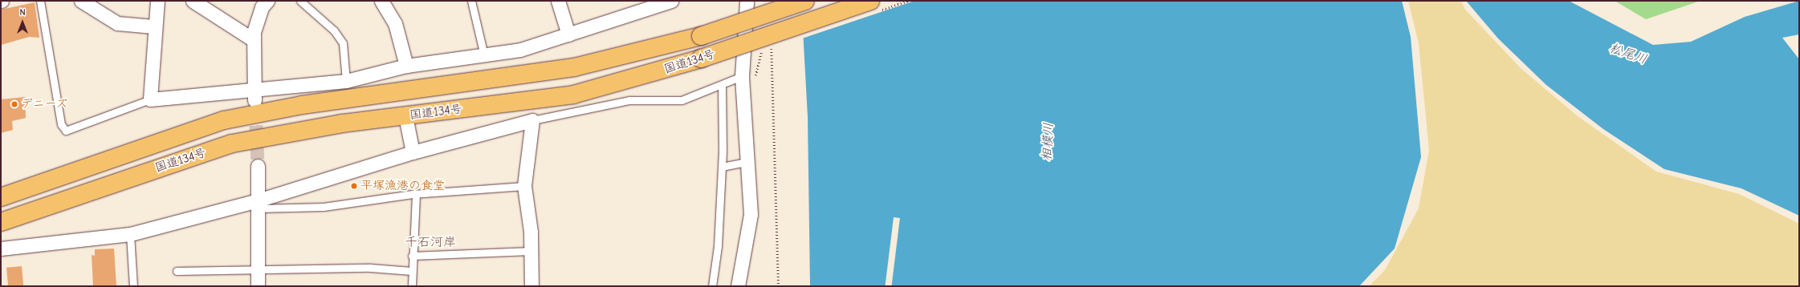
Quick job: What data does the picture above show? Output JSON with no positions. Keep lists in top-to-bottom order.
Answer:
{
  "streets": {
    "highway": ["国道134号"]
  },
  "districts": ["千石河岸"],
  "water": ["松尾川", "相模川"],
  "places": ["デニーズ", "平塚漁港の食堂"],
  "north": "top"
}
